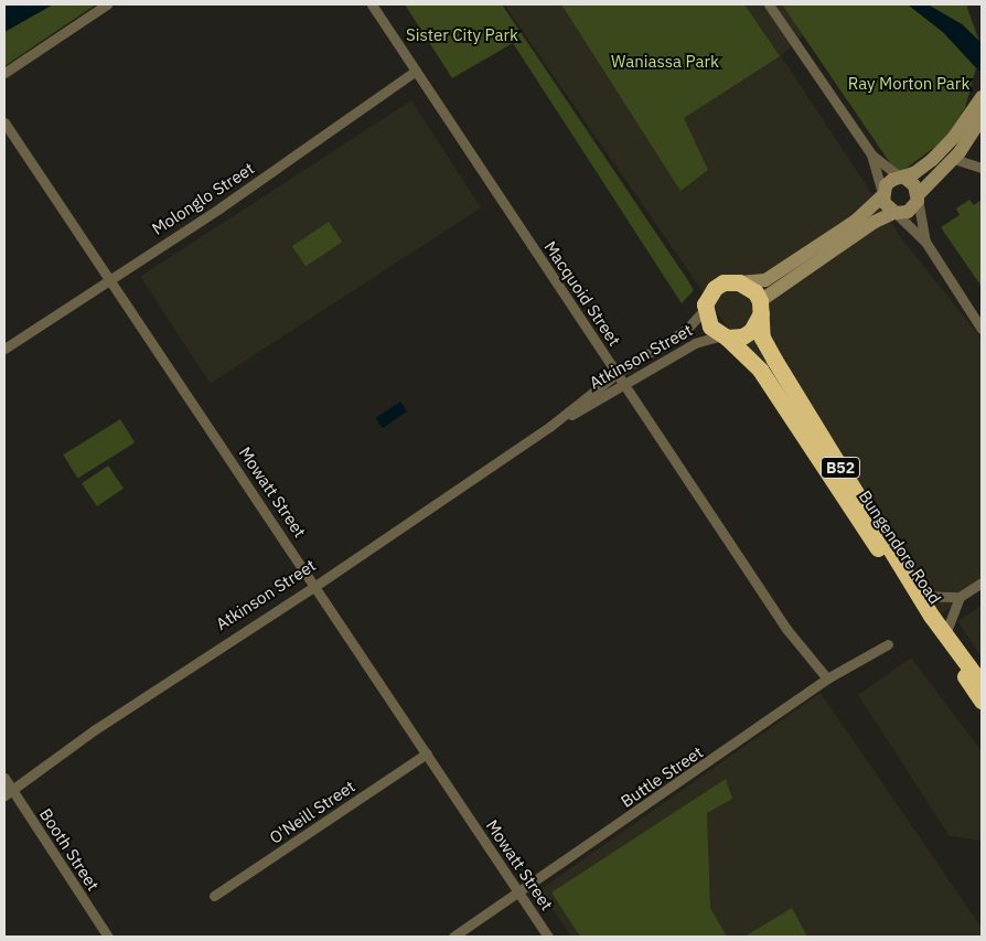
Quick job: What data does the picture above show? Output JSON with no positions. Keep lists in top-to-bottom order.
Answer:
{
  "streets": {
    "highway": ["B52", "Bungendore Road"],
    "street": [
      "Molonglo Street",
      "Macquoid Street",
      "Atkinson Street",
      "Mowatt Street",
      "Buttle Street",
      "O'Neill Street",
      "Booth Street"
    ]
  },
  "crossings": [
    ["Molonglo Street", "Macquoid Street"],
    ["Molonglo Street", "Mowatt Street"],
    ["Macquoid Street", "Atkinson Street"],
    ["Macquoid Street", "Buttle Street"],
    ["Atkinson Street", "B52"],
    ["Atkinson Street", "Mowatt Street"],
    ["Atkinson Street", "Bungendore Road"],
    ["Atkinson Street", "Booth Street"],
    ["B52", "Bungendore Road"],
    ["Mowatt Street", "Buttle Street"],
    ["Mowatt Street", "O'Neill Street"]
  ],
  "parks": ["Sister City Park", "Waniassa Park", "Ray Morton Park"]
}
